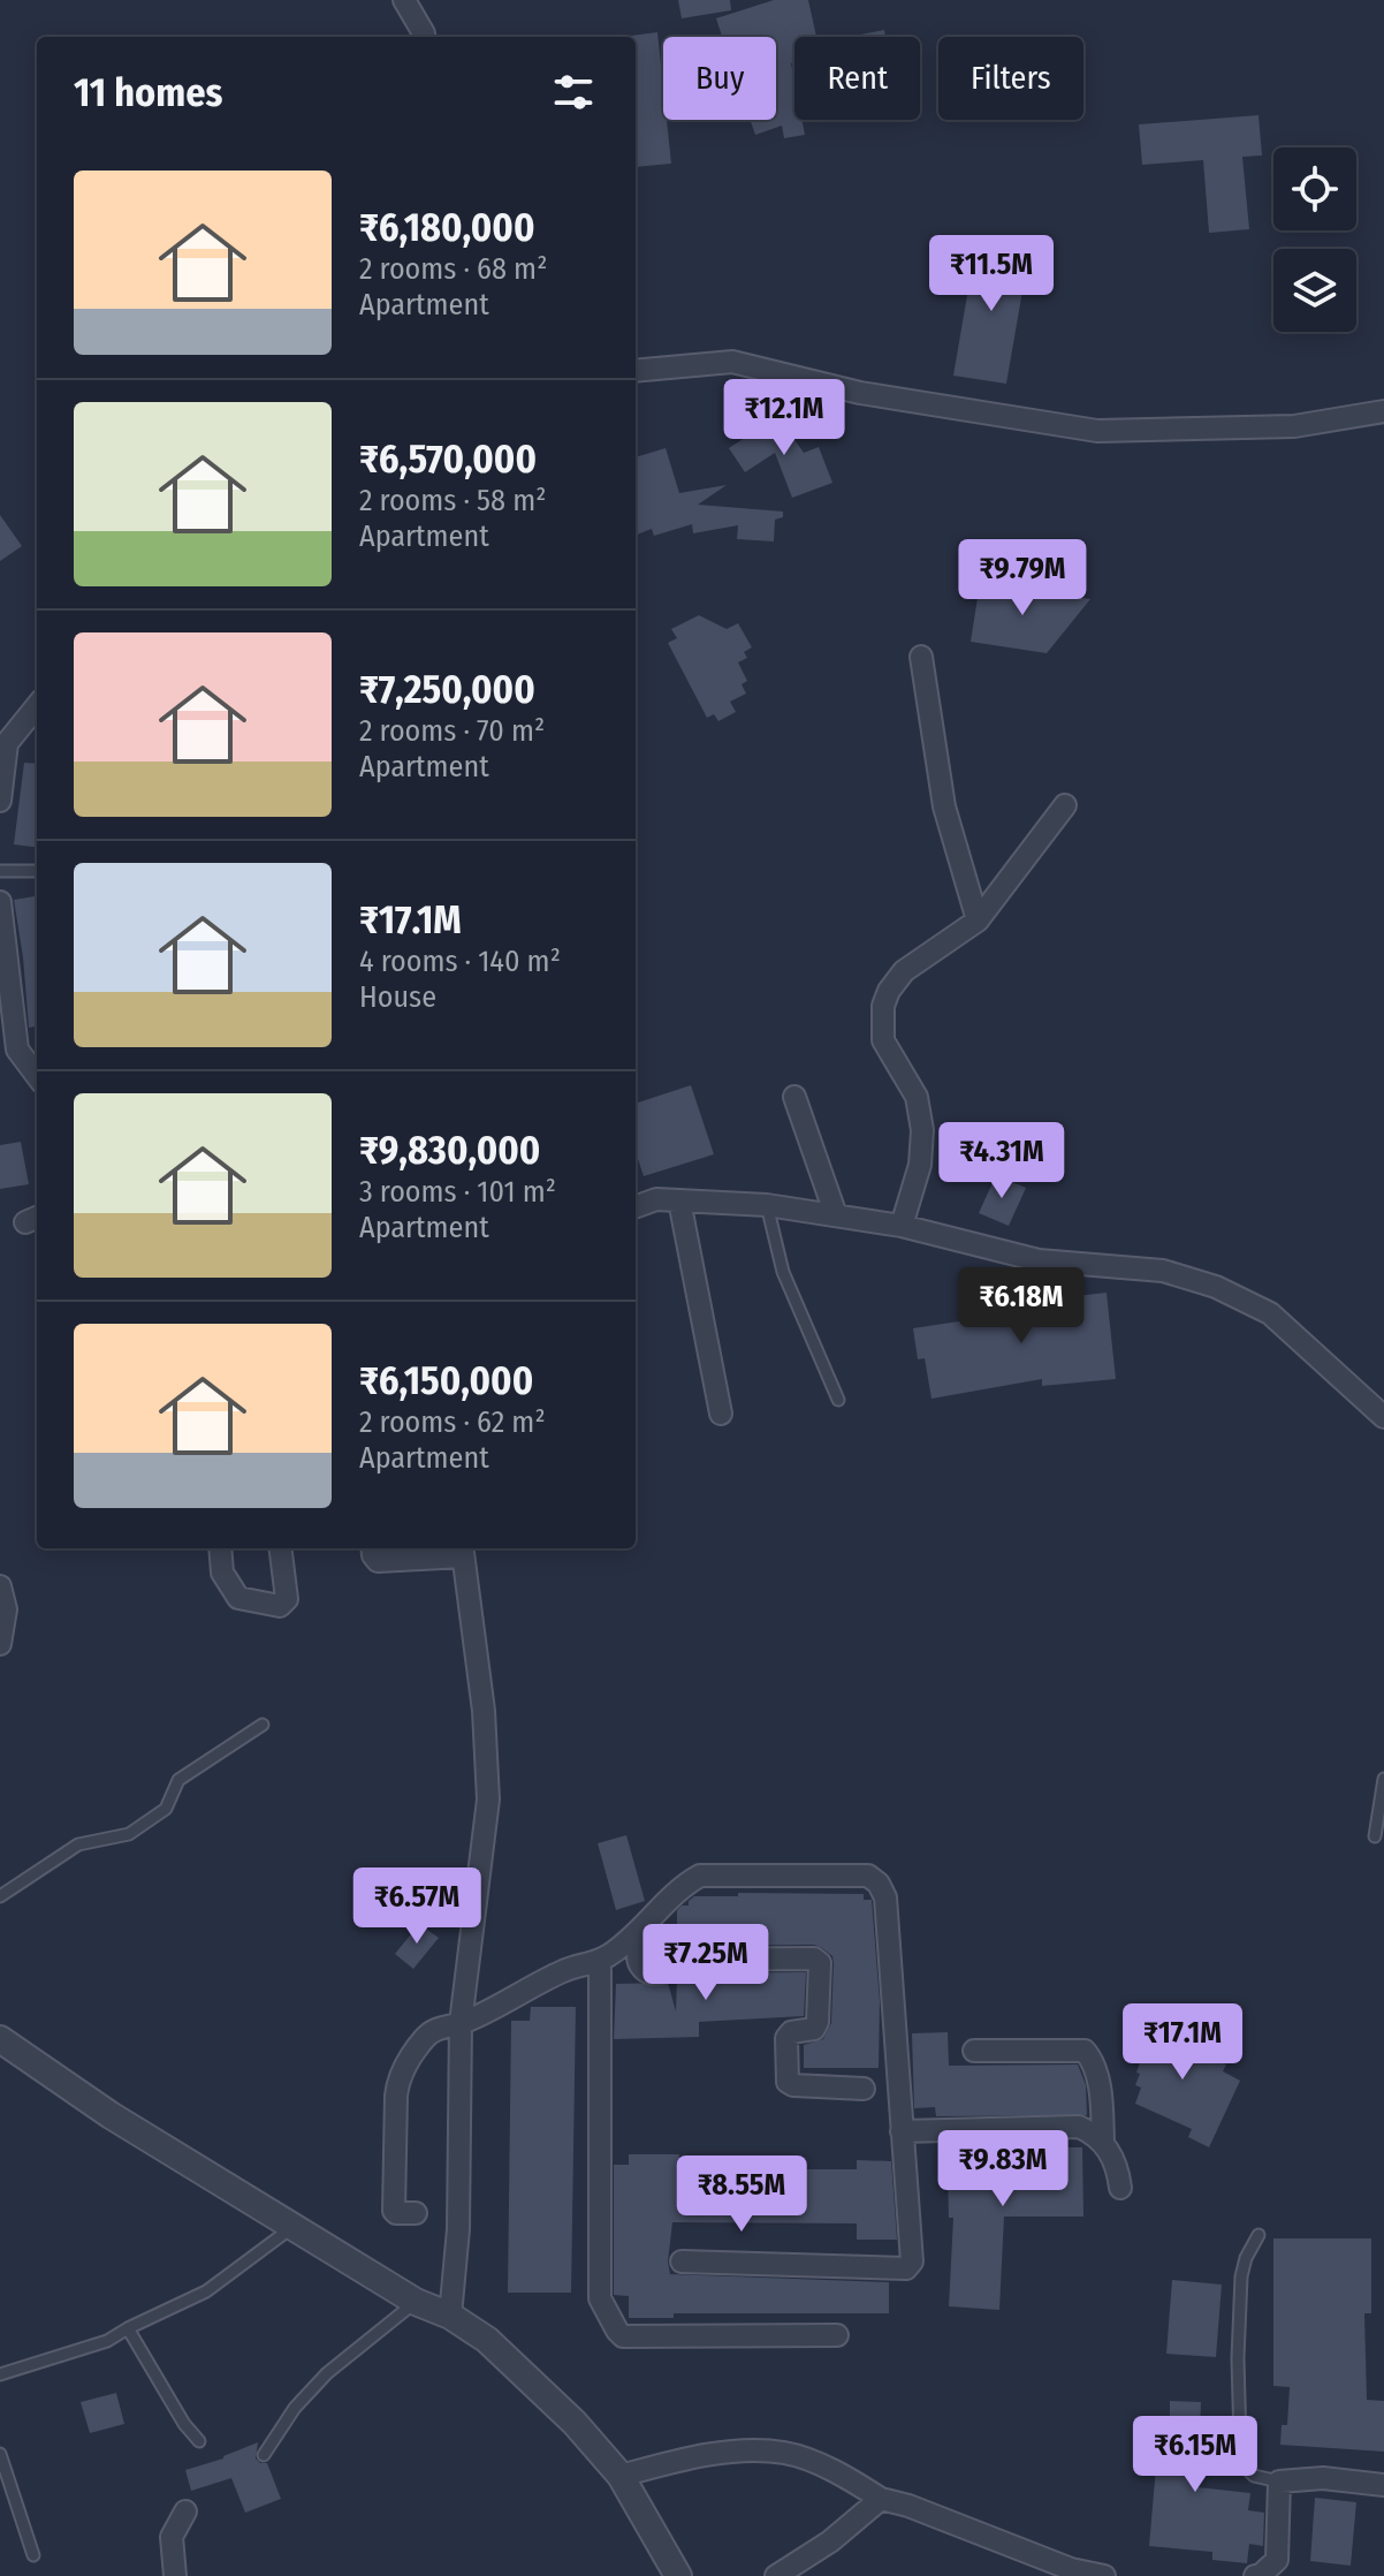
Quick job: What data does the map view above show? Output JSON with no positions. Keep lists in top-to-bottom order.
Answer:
{
  "page": {
    "chip": ["Buy", "Rent", "Filters"],
    "heading": "11 homes",
    "list": [
      {
        "name": "₹6,180,000",
        "note": "2 rooms · 68 m² · Apartment"
      },
      {
        "name": "₹6,570,000",
        "note": "2 rooms · 58 m² · Apartment"
      },
      {
        "name": "₹7,250,000",
        "note": "2 rooms · 70 m² · Apartment"
      },
      {
        "name": "₹17.1M",
        "note": "4 rooms · 140 m² · House"
      },
      {
        "name": "₹9,830,000",
        "note": "3 rooms · 101 m² · Apartment"
      },
      {
        "name": "₹6,150,000",
        "note": "2 rooms · 62 m² · Apartment"
      }
    ],
    "price": [
      "₹11.5M",
      "₹12.1M",
      "₹9.79M",
      "₹4.31M",
      "₹6.18M",
      "₹6.57M",
      "₹7.25M",
      "₹17.1M",
      "₹9.83M",
      "₹8.55M",
      "₹6.15M"
    ]
  }
}
